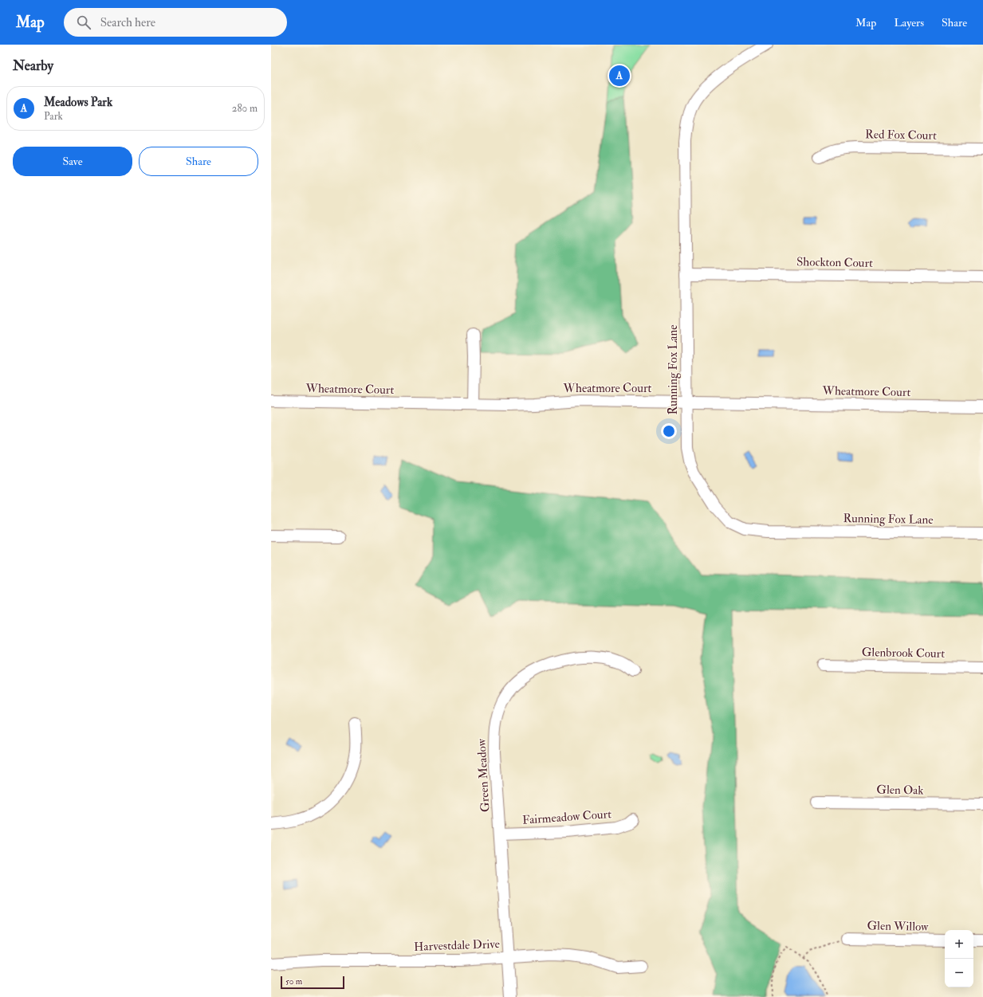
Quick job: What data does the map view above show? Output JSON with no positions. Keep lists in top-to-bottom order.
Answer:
{
  "streets": {
    "street": [
      "Red Fox Court",
      "Shockton Court",
      "Running Fox Lane",
      "Wheatmore Court",
      "Glenbrook Court",
      "Green Meadow",
      "Glen Oak",
      "Fairmeadow Court",
      "Glen Willow",
      "Harvestdale Drive"
    ]
  },
  "crossings": [
    ["Shockton Court", "Running Fox Lane"],
    ["Running Fox Lane", "Wheatmore Court"],
    ["Green Meadow", "Fairmeadow Court"],
    ["Green Meadow", "Harvestdale Drive"]
  ],
  "scale_bar": "50 m",
  "page": {
    "header": "Map",
    "search": "Search here",
    "nav": ["Map", "Layers", "Share"],
    "heading": "Nearby",
    "pins": "A",
    "list": [
      {
        "mark": "A",
        "name": "Meadows Park",
        "note": "Park",
        "value": "280 m"
      }
    ],
    "buttons": ["Save", "Share"],
    "map_buttons": ["+", "−"],
    "scale": "50 m"
  }
}
